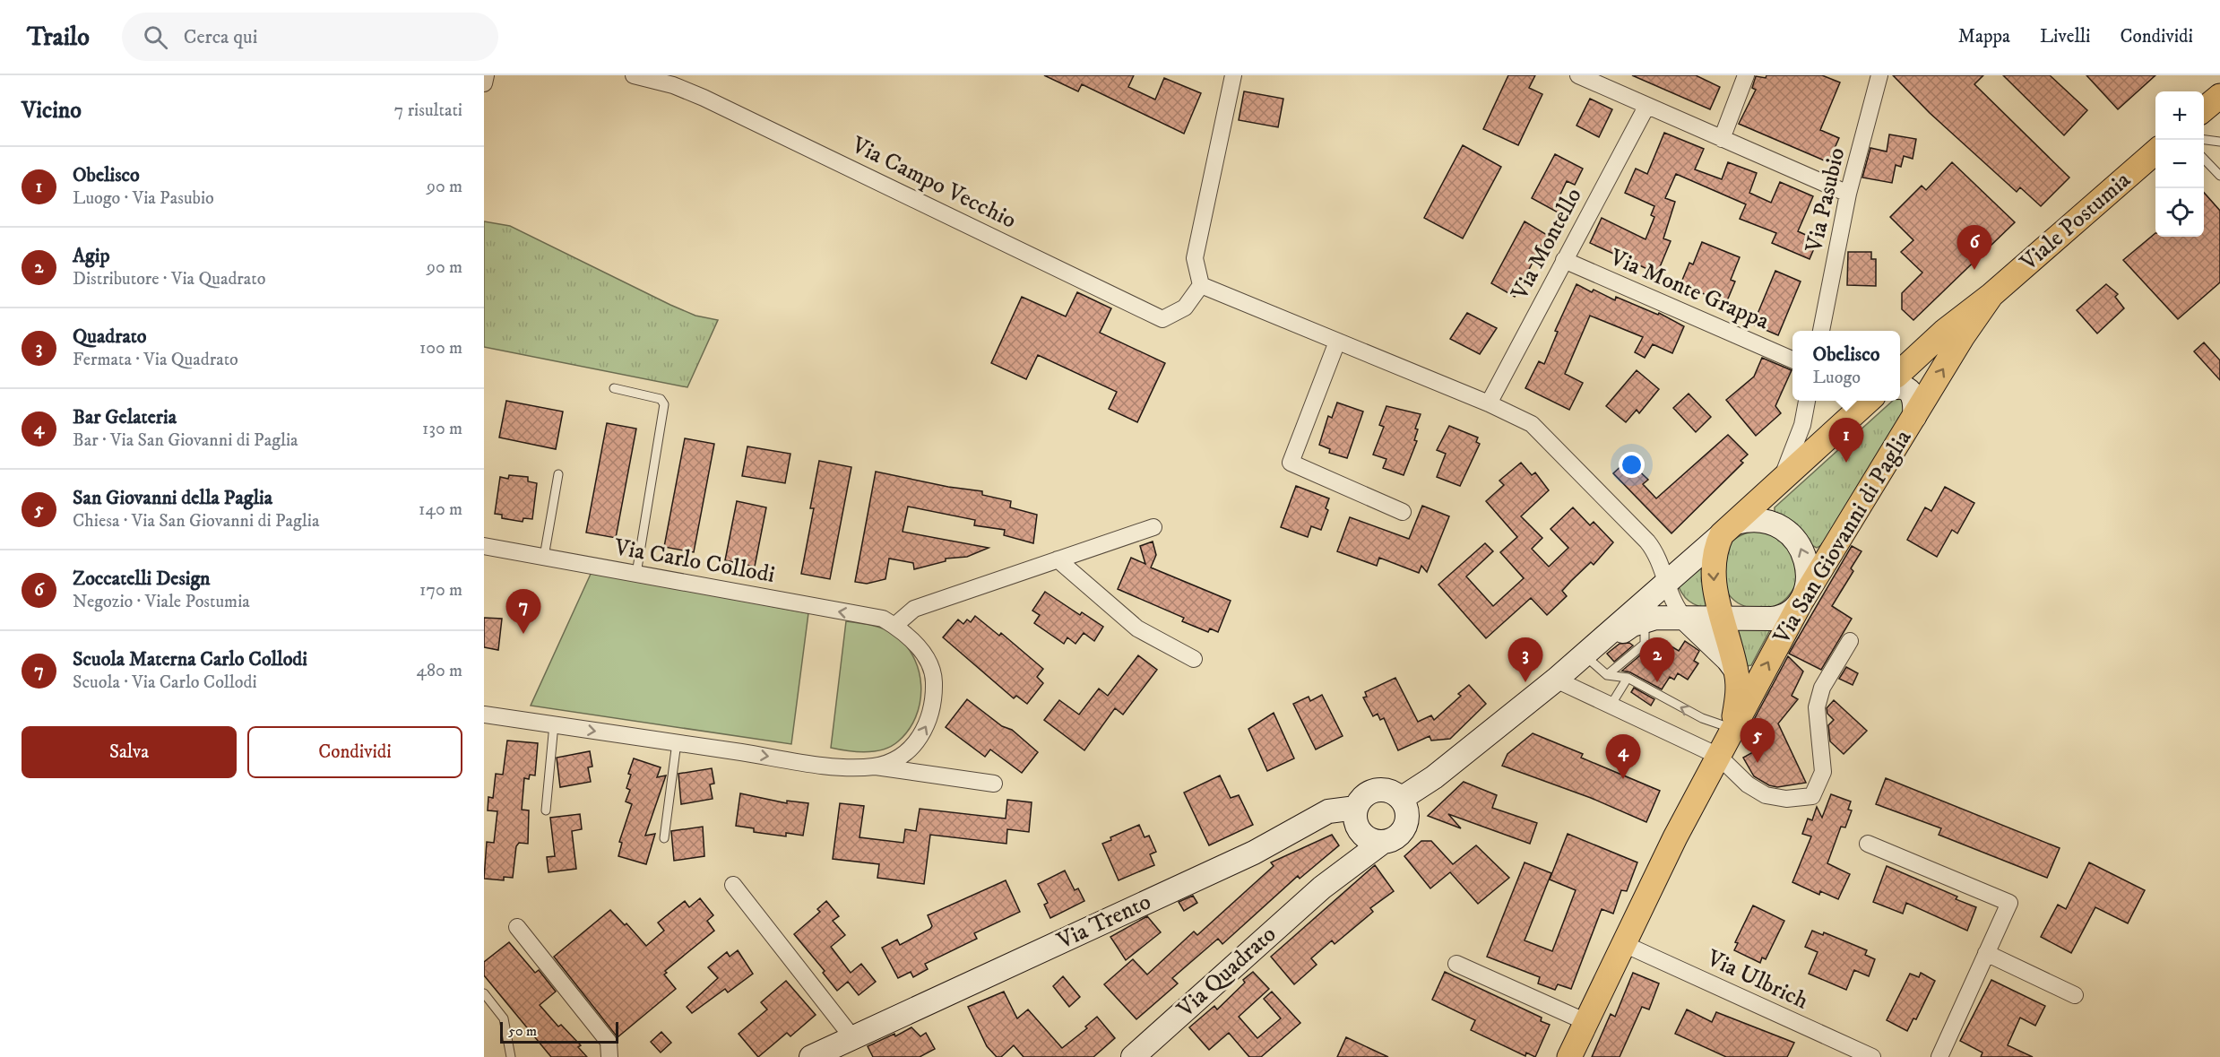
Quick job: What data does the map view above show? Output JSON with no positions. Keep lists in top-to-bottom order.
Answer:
{
  "streets": {
    "main road": ["Viale Postumia", "Via San Giovanni di Paglia"],
    "street": [
      "Via Campo Vecchio",
      "Via Pasubio",
      "Via Montello",
      "Via Monte Grappa",
      "Via Carlo Collodi",
      "Via Trento",
      "Via Quadrato",
      "Via Ulbrich"
    ]
  },
  "crossings": [
    ["Viale Postumia", "Via San Giovanni di Paglia"],
    ["Via Montello", "Via Monte Grappa"],
    ["Via San Giovanni di Paglia", "Via Ulbrich"],
    ["Via Trento", "Via Quadrato"]
  ],
  "scale_bar": "50 m",
  "page": {
    "header": "Trailo",
    "search": "Cerca qui",
    "nav": ["Mappa", "Livelli", "Condividi"],
    "heading": ["Vicino", "7 risultati"],
    "map_buttons": ["+", "−"],
    "list": [
      {
        "mark": "1",
        "name": "Obelisco",
        "note": "Luogo · Via Pasubio",
        "value": "90 m"
      },
      {
        "mark": "2",
        "name": "Agip",
        "note": "Distributore · Via Quadrato",
        "value": "90 m"
      },
      {
        "mark": "3",
        "name": "Quadrato",
        "note": "Fermata · Via Quadrato",
        "value": "100 m"
      },
      {
        "mark": "4",
        "name": "Bar Gelateria",
        "note": "Bar · Via San Giovanni di Paglia",
        "value": "130 m"
      },
      {
        "mark": "5",
        "name": "San Giovanni della Paglia",
        "note": "Chiesa · Via San Giovanni di Paglia",
        "value": "140 m"
      },
      {
        "mark": "6",
        "name": "Zoccatelli Design",
        "note": "Negozio · Viale Postumia",
        "value": "170 m"
      },
      {
        "mark": "7",
        "name": "Scuola Materna Carlo Collodi",
        "note": "Scuola · Via Carlo Collodi",
        "value": "480 m"
      }
    ],
    "pins": [
      "6",
      "1",
      "7",
      "2",
      "3",
      "5",
      "4"
    ],
    "popup": ["Obelisco", "Luogo"],
    "buttons": ["Salva", "Condividi"],
    "scale": "50 m"
  }
}
